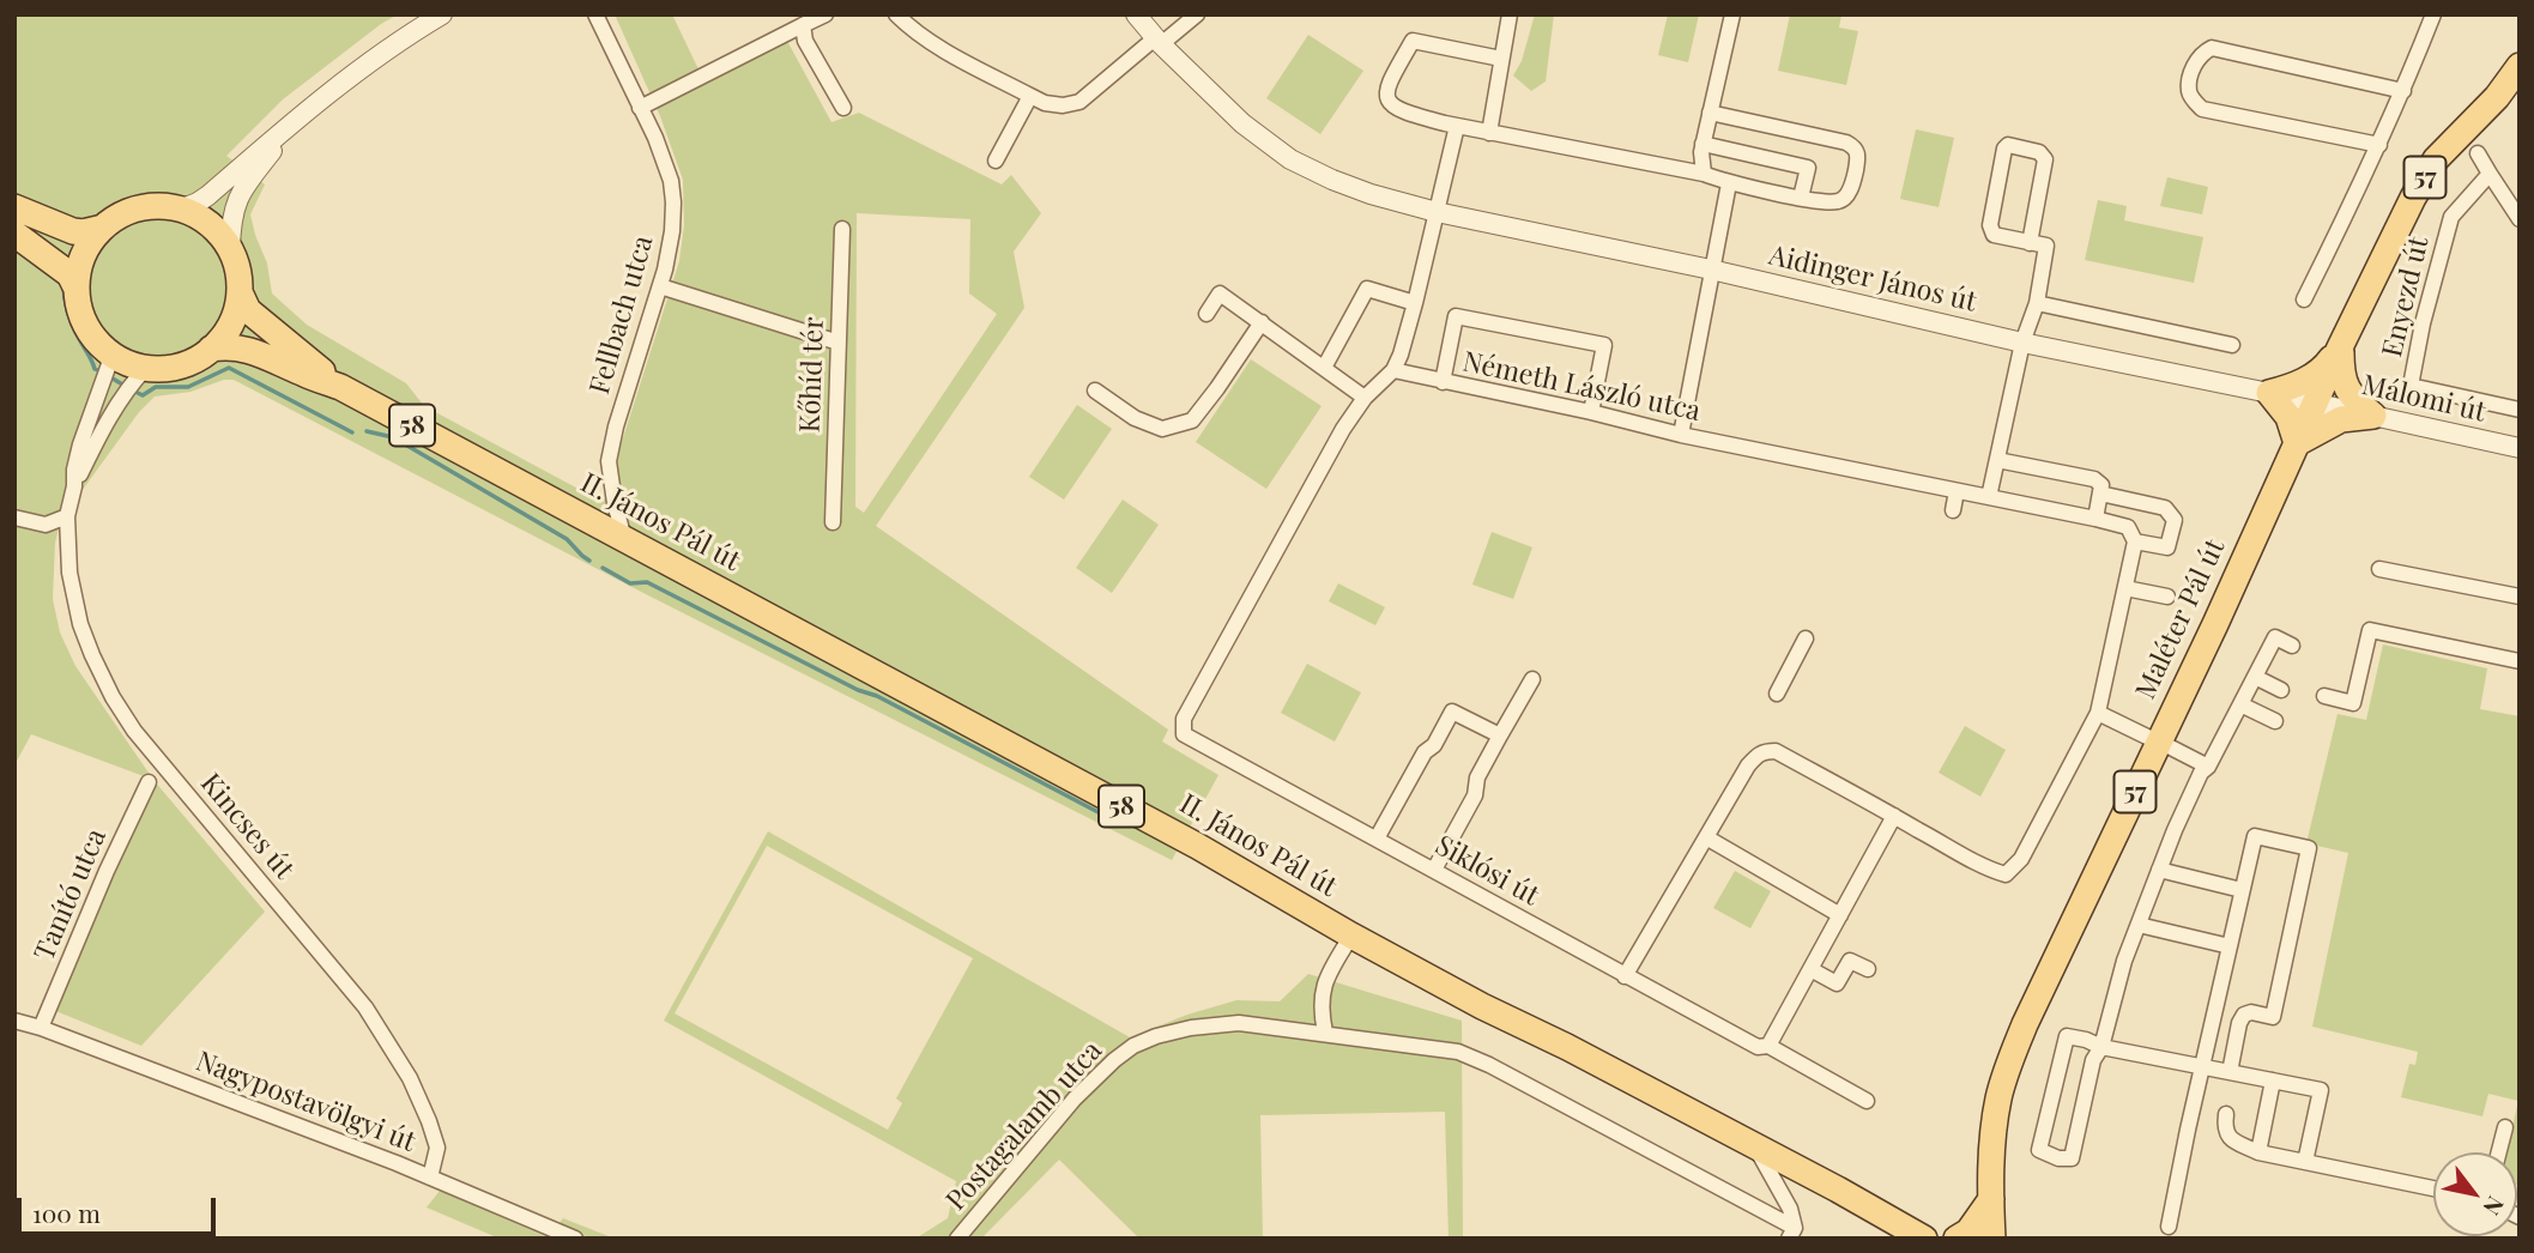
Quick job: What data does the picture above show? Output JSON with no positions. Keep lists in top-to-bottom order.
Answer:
{
  "streets": {
    "main road": [
      "57",
      "58",
      "II. János Pál út",
      "Maléter Pál út"
    ],
    "street": [
      "Aidinger János út",
      "Enyezd út",
      "Fellbach utca",
      "Kőhíd tér",
      "Németh László utca",
      "Málomi út",
      "Kincses út",
      "Siklósi út",
      "Tanító utca",
      "Nagypostavölgyi út",
      "Postagalamb utca"
    ]
  },
  "crossings": [
    ["Aidinger János út", "Málomi út"],
    ["Aidinger János út", "Maléter Pál út"],
    ["Fellbach utca", "II. János Pál út"],
    ["Németh László utca", "Maléter Pál út"],
    ["Málomi út", "Maléter Pál út"],
    ["58", "II. János Pál út"],
    ["Kincses út", "Nagypostavölgyi út"],
    ["Tanító utca", "Nagypostavölgyi út"]
  ],
  "scale_bar": "100 m",
  "north": "bottom right"
}
